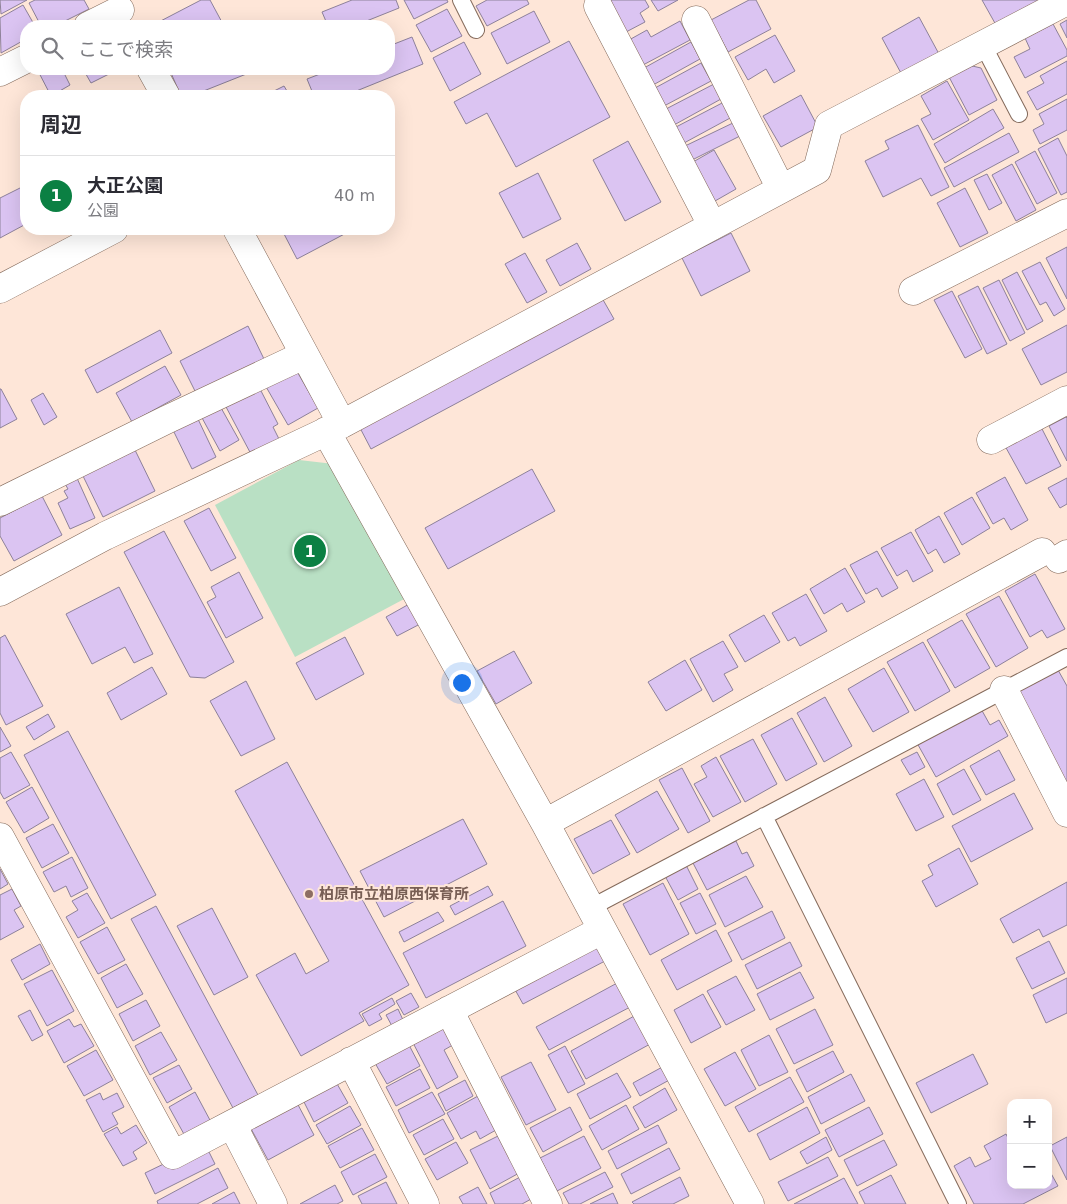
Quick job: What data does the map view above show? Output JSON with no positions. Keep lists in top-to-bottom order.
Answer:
{
  "places": ["柏原市立柏原西保育所"],
  "page": {
    "search": "ここで検索",
    "heading": "周辺",
    "list": [
      {
        "mark": "1",
        "name": "大正公園",
        "note": "公園",
        "value": "40 m"
      }
    ],
    "pins": "1",
    "map_buttons": ["+", "−"]
  }
}
